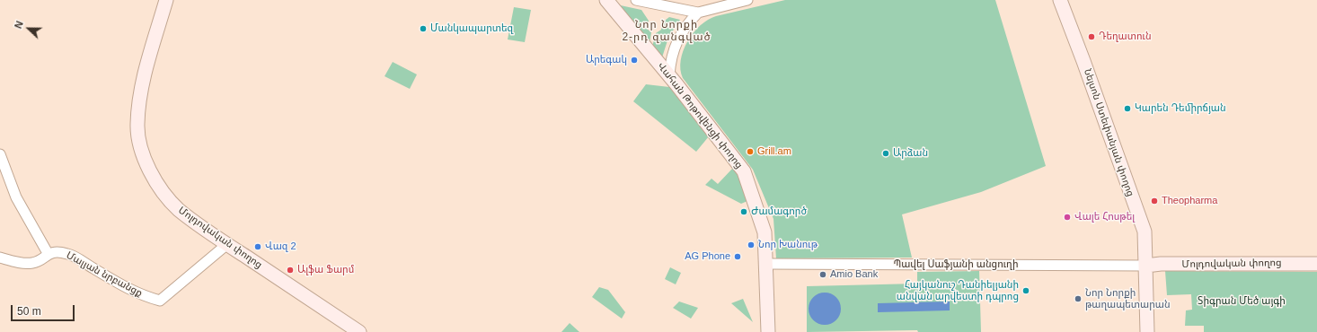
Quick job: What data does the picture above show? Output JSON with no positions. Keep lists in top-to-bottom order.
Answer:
{
  "streets": {
    "street": [
      "Վահան Թոթովենցի փողոց",
      "Նելսոն Ստեփանյան փողոց",
      "Մոլդովական փողոց",
      "Պավել Սաֆյանի անցուղի",
      "Մալյան նրբանցք"
    ]
  },
  "crossings": [
    ["Վահան Թոթովենցի փողոց", "Պավել Սաֆյանի անցուղի"],
    ["Նելսոն Ստեփանյան փողոց", "Մոլդովական փողոց"],
    ["Նելսոն Ստեփանյան փողոց", "Պավել Սաֆյանի անցուղի"],
    ["Մոլդովական փողոց", "Պավել Սաֆյանի անցուղի"],
    ["Մոլդովական փողոց", "Մալյան նրբանցք"]
  ],
  "districts": ["Նոր Նորքի 2-րդ զանգված"],
  "parks": ["Տիգրան Մեծ այգի"],
  "places": [
    "Մանկապարտեզ",
    "Դեղատուն",
    "Արեգակ",
    "Կարեն Դեմիրճյան",
    "Grill.am",
    "Արձան",
    "Theopharma",
    "Ժամագործ",
    "Վալե Հոսթել",
    "Նոր Խանութ",
    "Վազ 2",
    "AG Phone",
    "Ալֆա Ֆարմ",
    "Amio Bank",
    "Հայկանուշ Դանիելյանի անվան արվեստի դպրոց",
    "Նոր Նորքի թաղապետարան"
  ],
  "scale_bar": "50 m",
  "north": "left"
}
